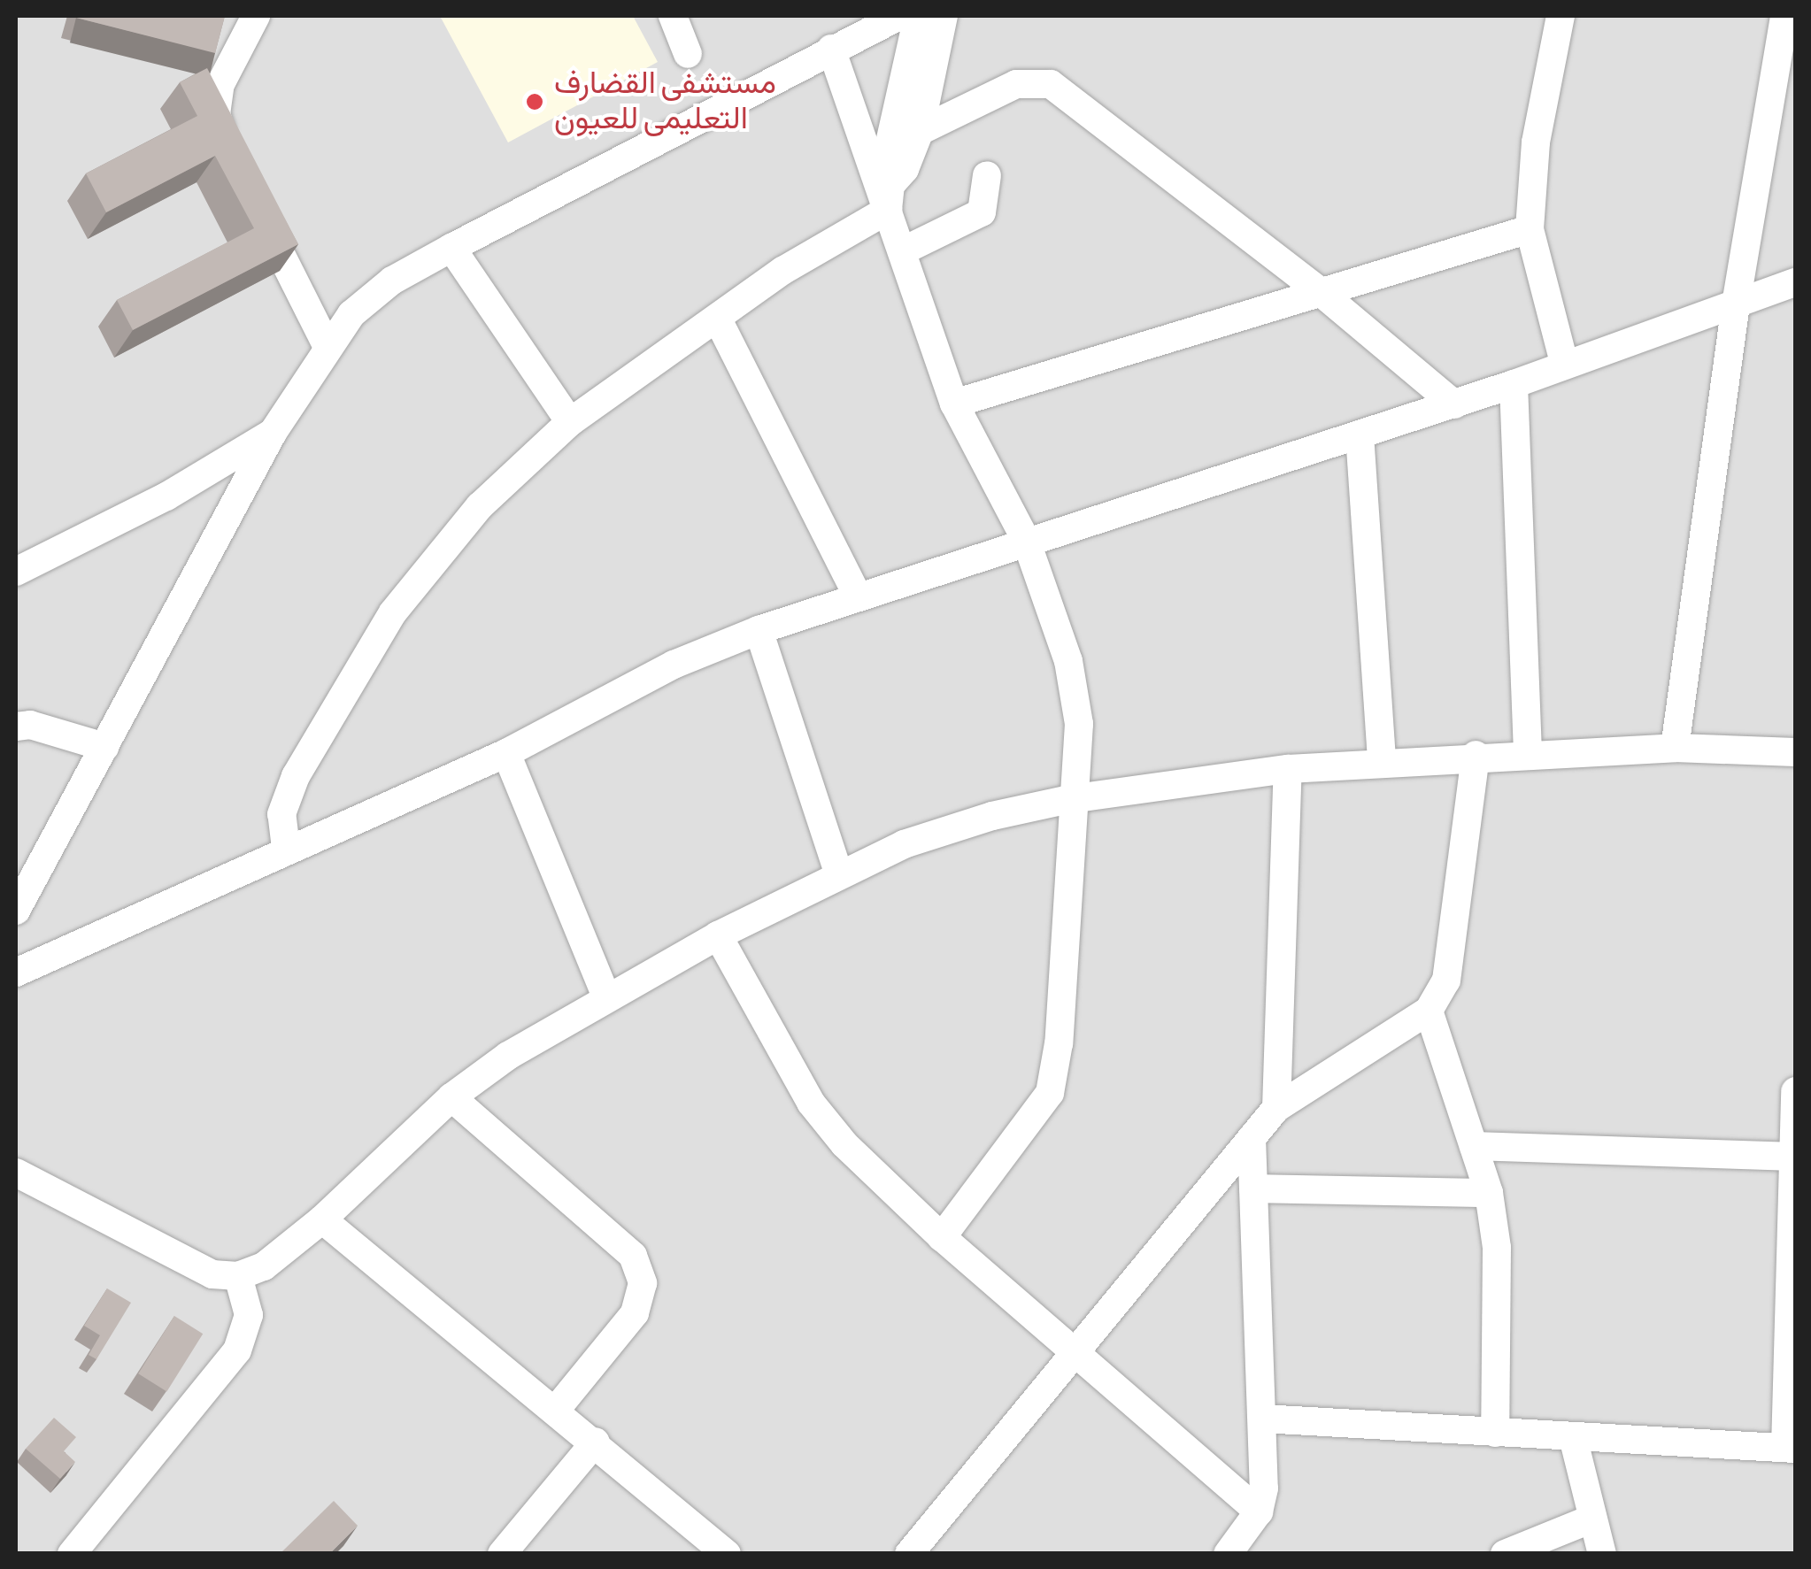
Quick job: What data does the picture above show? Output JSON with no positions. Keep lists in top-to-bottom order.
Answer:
{
  "places": ["مستشفى القضارف التعليمى للعيون"]
}
